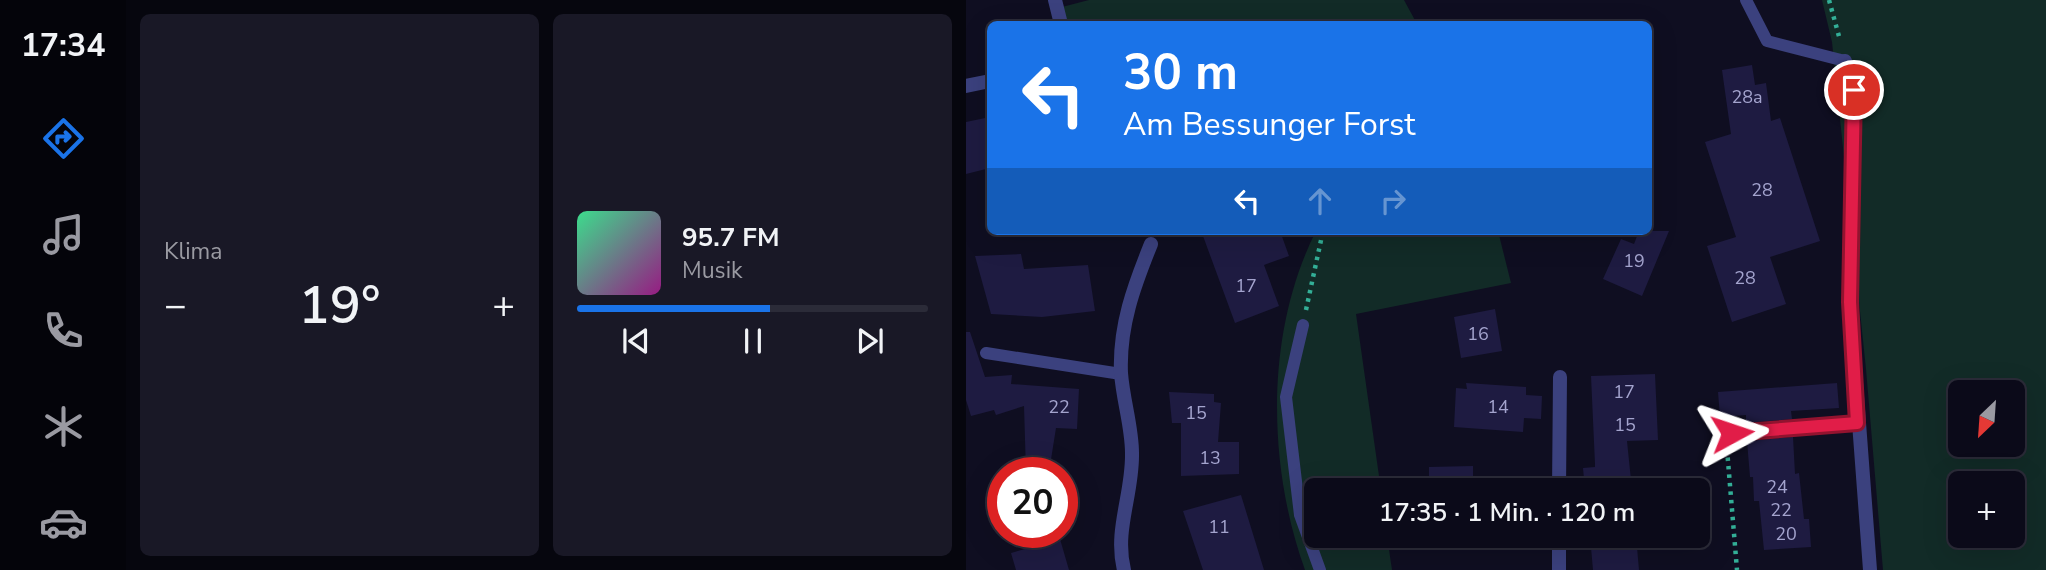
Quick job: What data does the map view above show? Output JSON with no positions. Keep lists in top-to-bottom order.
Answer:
{
  "house_numbers": [
    "28a",
    "28",
    "19",
    "28",
    "17",
    "16",
    "17",
    "22",
    "14",
    "15",
    "15",
    "13",
    "24",
    "22",
    "11",
    "20"
  ],
  "north": "bottom left",
  "page": {
    "tabs": "17:34",
    "tile": "Klima",
    "turn": ["30 m", "Am Bessunger Forst"],
    "song": ["95.7 FM", "Musik"],
    "heat": ["−", "19°", "+"],
    "map_buttons": "+",
    "limit": "20",
    "trip": "17:35 · 1 Min. · 120 m"
  }
}
